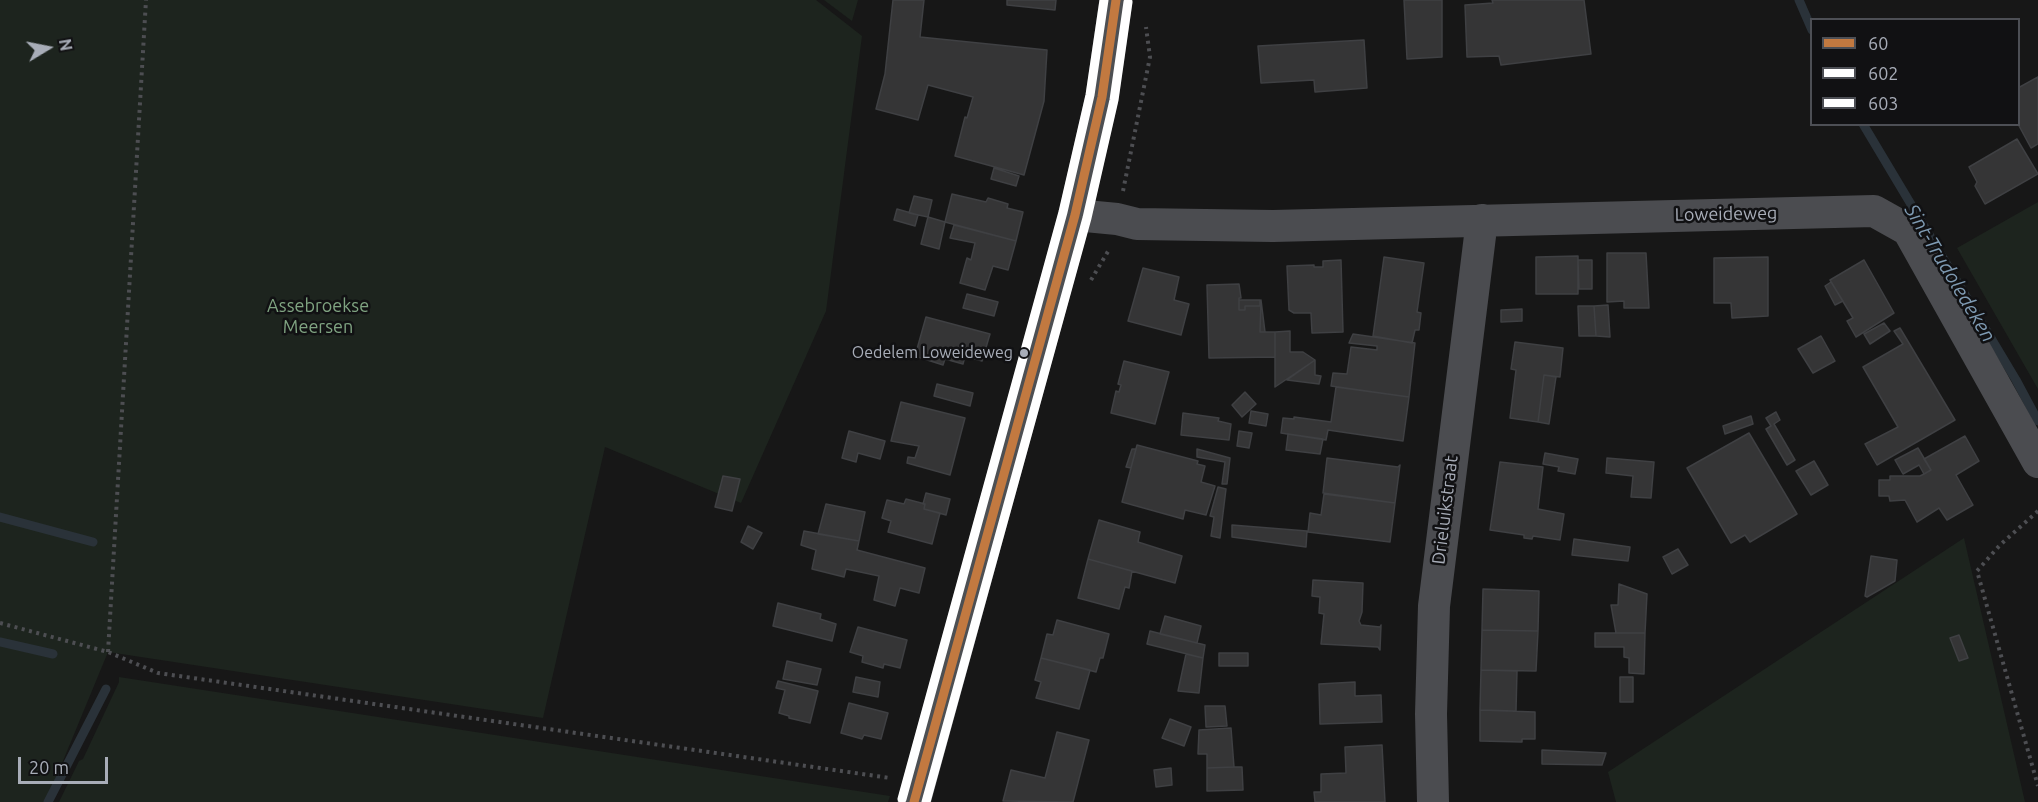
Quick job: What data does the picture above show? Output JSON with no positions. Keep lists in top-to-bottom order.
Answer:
{
  "streets": {
    "street": ["Loweideweg", "Drieluikstraat"]
  },
  "crossings": [
    ["Loweideweg", "Drieluikstraat"]
  ],
  "water": ["Sint-Trudoledeken"],
  "parks": ["Assebroekse Meersen"],
  "places": ["Oedelem Loweideweg"],
  "lines": ["transit line 60", "transit line 603", "transit line 602"],
  "legend": ["60", "602", "603"],
  "scale_bar": "20 m",
  "north": "right"
}
